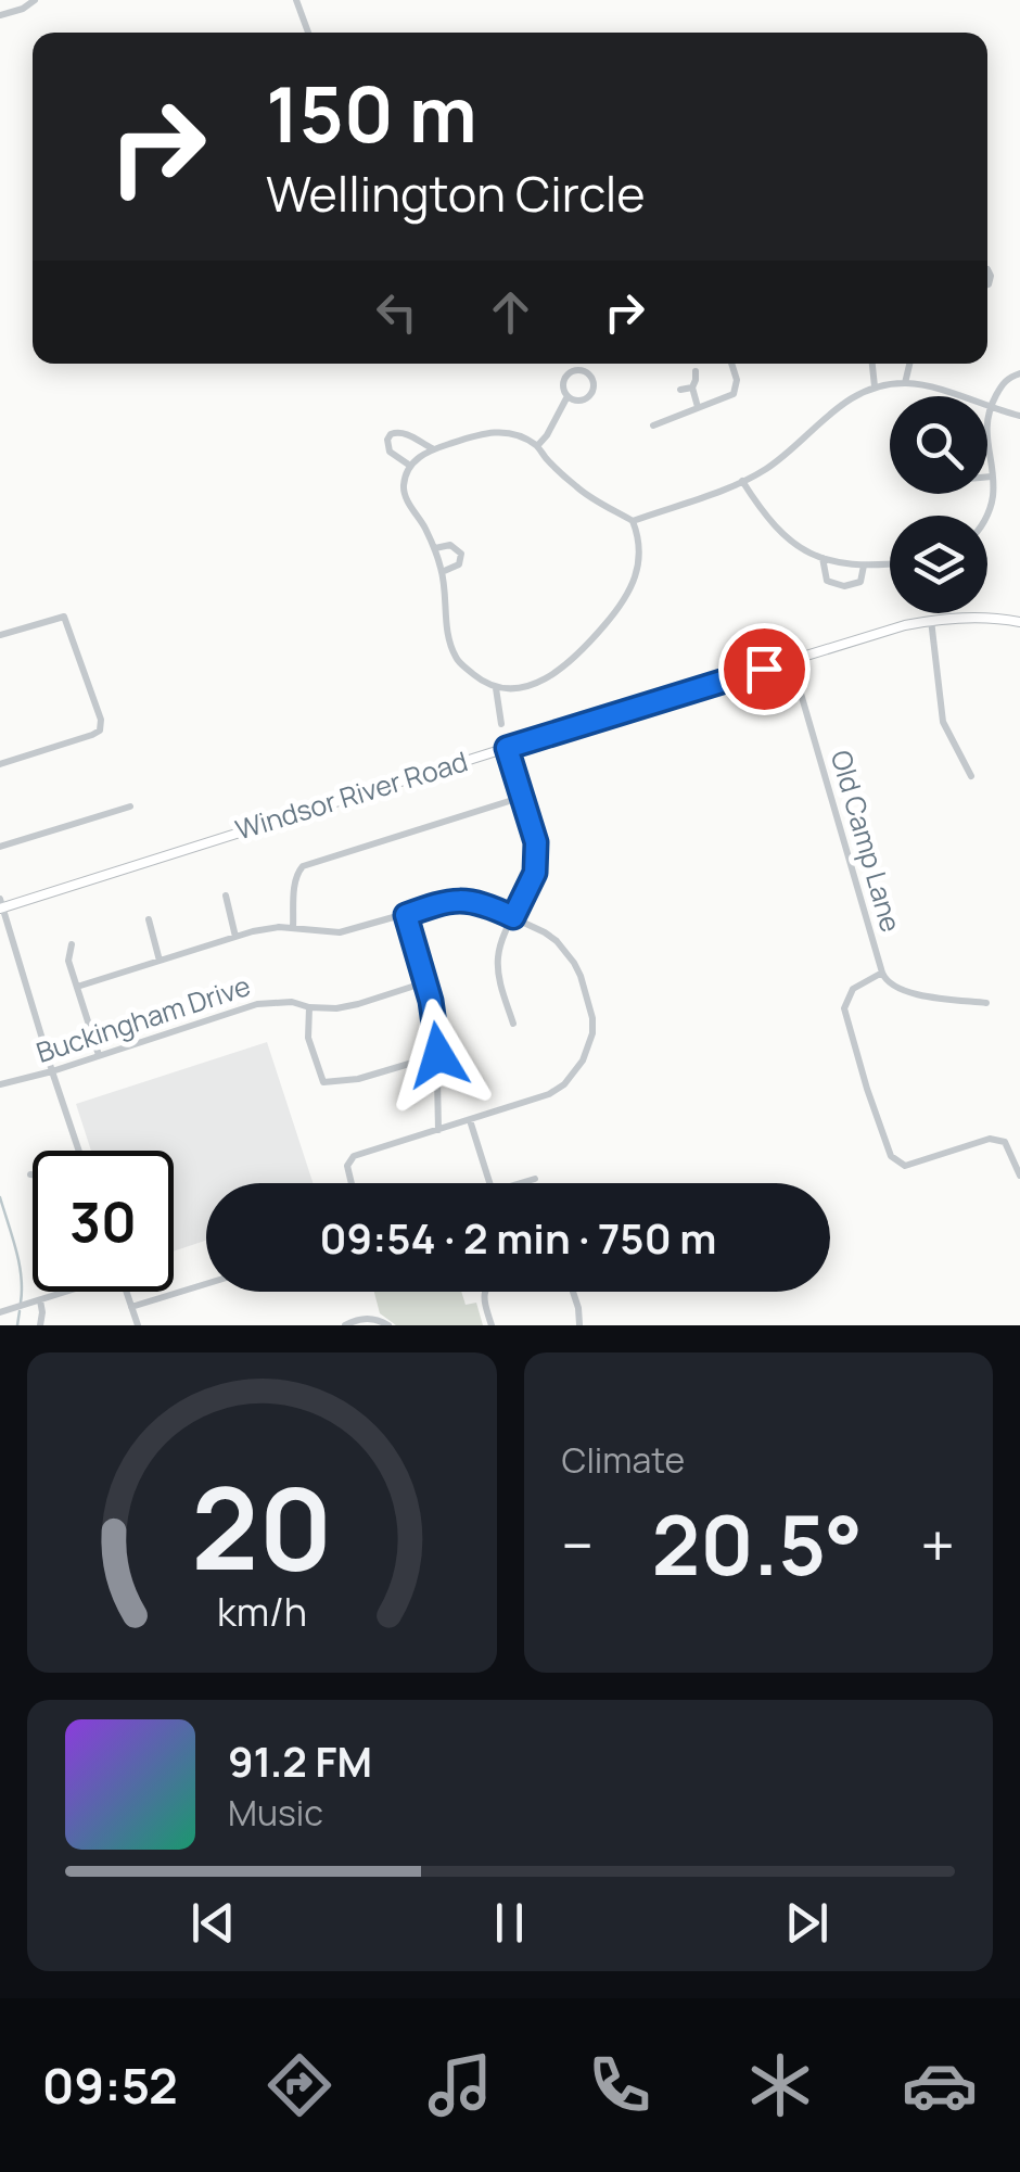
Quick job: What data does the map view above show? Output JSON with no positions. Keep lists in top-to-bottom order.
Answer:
{
  "streets": {
    "main road": ["Windsor River Road"],
    "street": ["Old Camp Lane", "Buckingham Drive"]
  },
  "crossings": [
    ["Windsor River Road", "Old Camp Lane"]
  ],
  "page": {
    "turn": ["150 m", "Wellington Circle"],
    "limit": "30",
    "trip": "09:54 · 2 min · 750 m",
    "tile": "Climate",
    "heat": ["−", "20.5°", "+"],
    "song": ["91.2 FM", "Music"],
    "tabs": "09:52",
    "gauge": ["20", "km/h"]
  }
}
